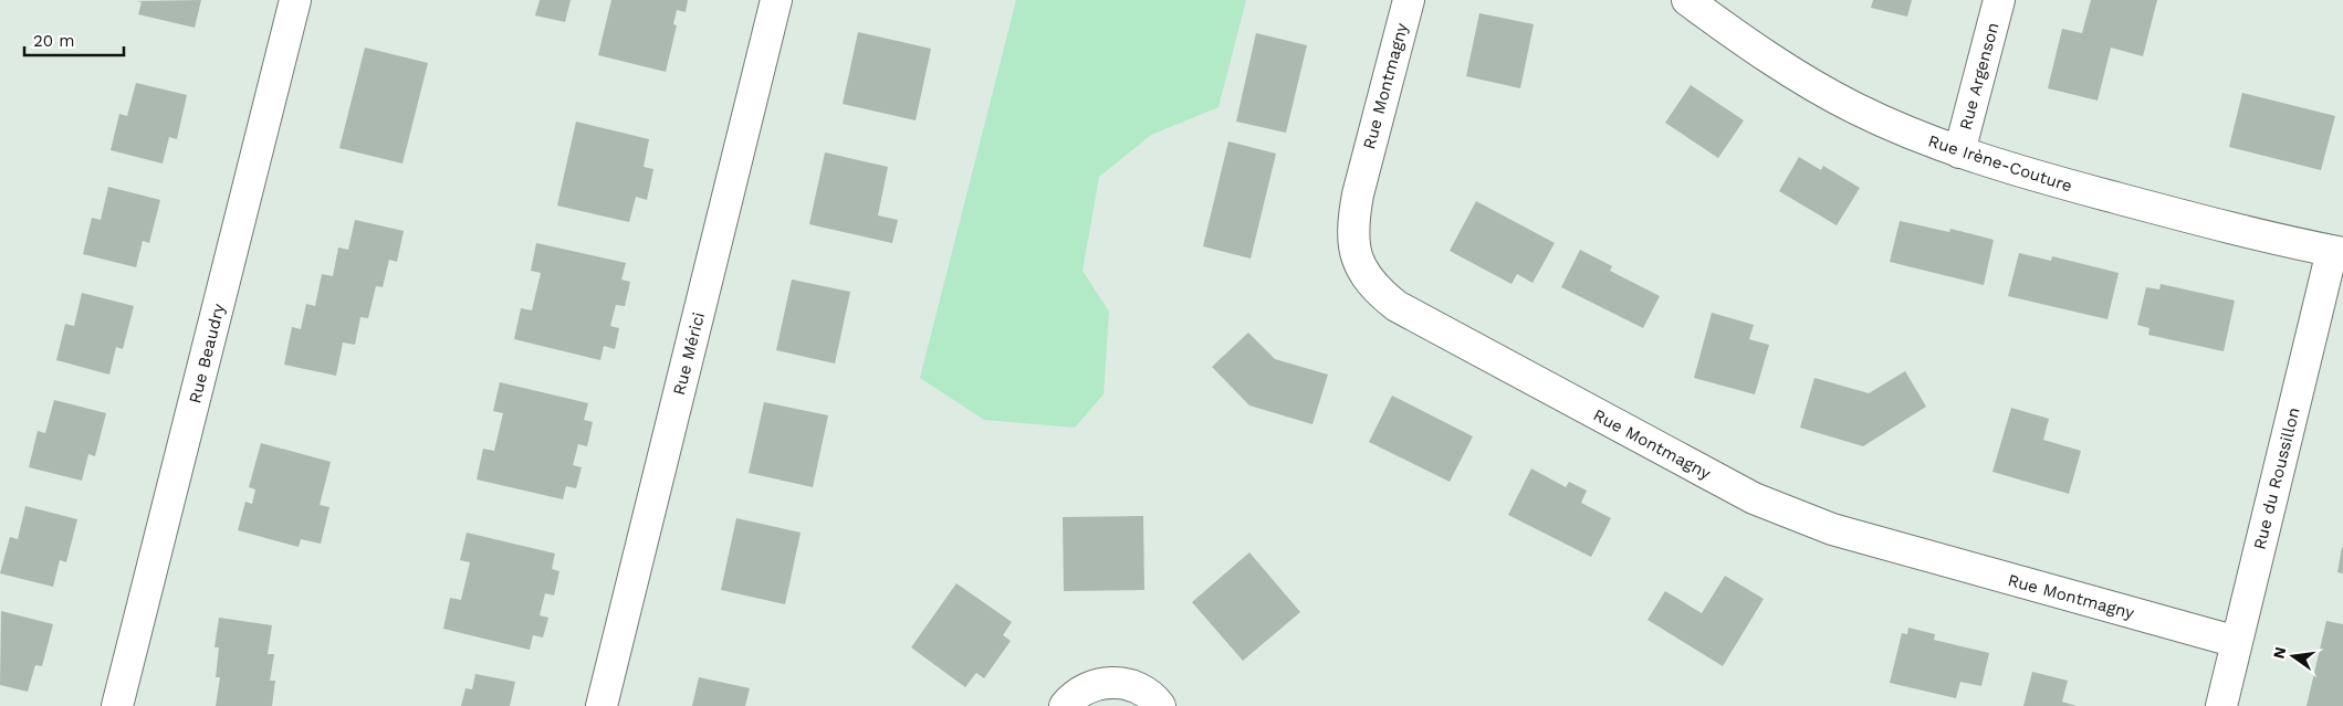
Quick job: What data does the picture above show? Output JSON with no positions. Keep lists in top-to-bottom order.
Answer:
{
  "streets": {
    "street": [
      "Rue Argenson",
      "Rue Montmagny",
      "Rue Irène-Couture",
      "Rue Beaudry",
      "Rue Mérici",
      "Rue du Roussillon"
    ]
  },
  "crossings": [
    ["Rue Argenson", "Rue Irène-Couture"],
    ["Rue Montmagny", "Rue du Roussillon"],
    ["Rue Irène-Couture", "Rue du Roussillon"]
  ],
  "scale_bar": "20 m",
  "north": "left"
}
